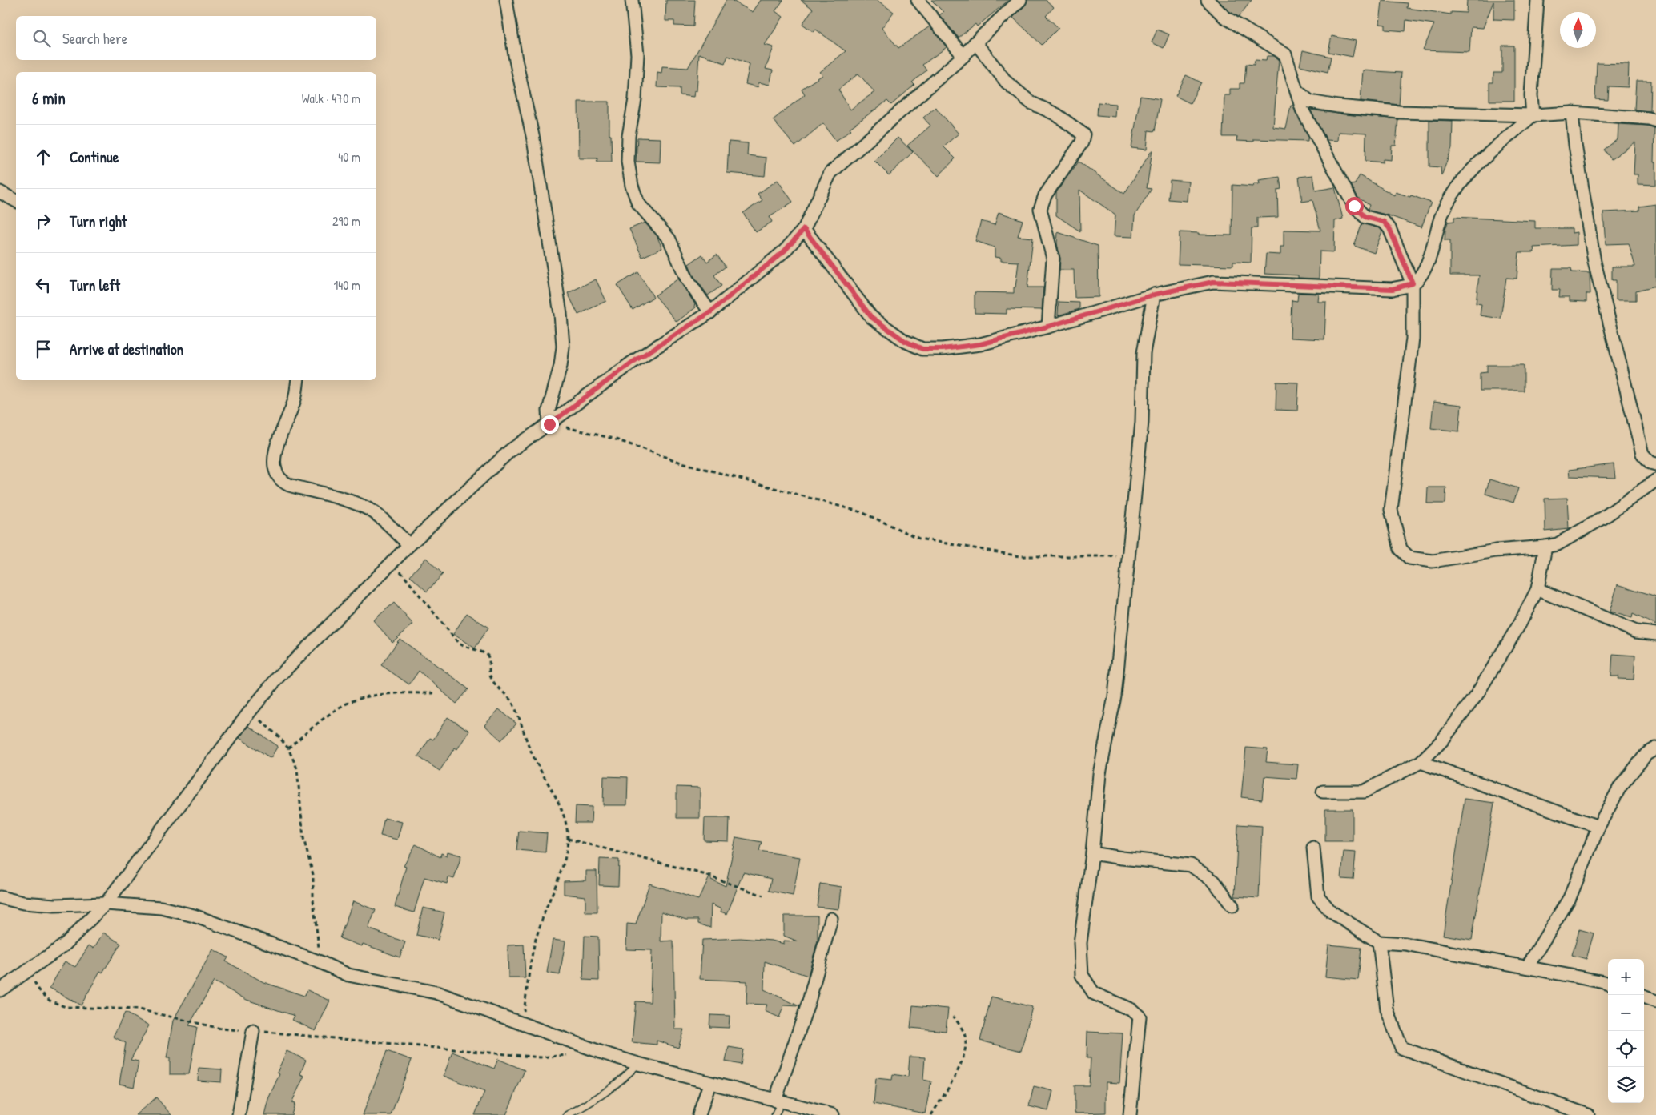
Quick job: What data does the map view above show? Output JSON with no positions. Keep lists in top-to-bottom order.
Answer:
{
  "north": "top",
  "page": {
    "search": "Search here",
    "heading": ["6 min", "Walk · 470 m"],
    "list": [
      ["Continue", "40 m"],
      ["Turn right", "290 m"],
      ["Turn left", "140 m"],
      "Arrive at destination"
    ],
    "map_buttons": ["+", "−"]
  }
}
